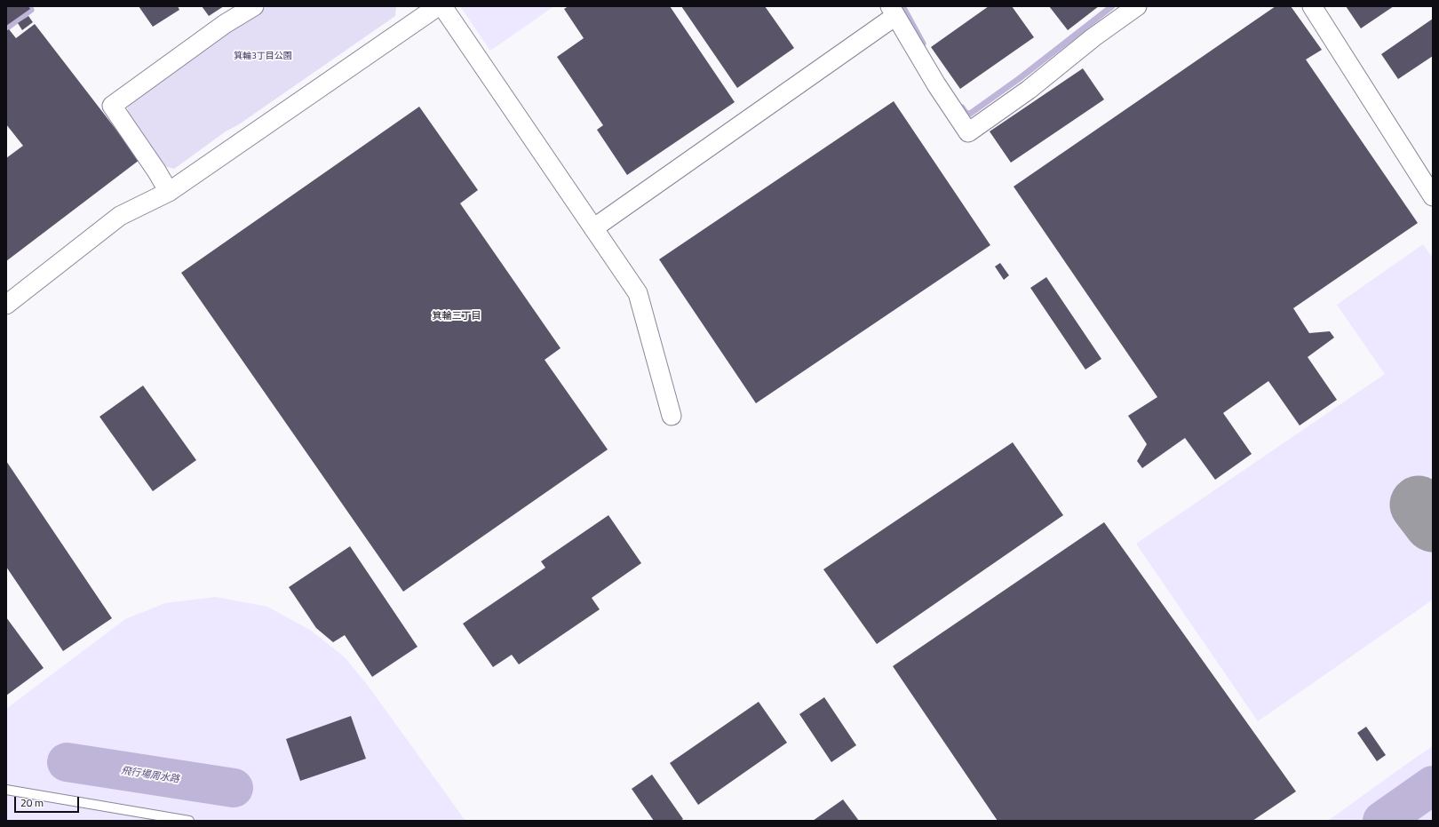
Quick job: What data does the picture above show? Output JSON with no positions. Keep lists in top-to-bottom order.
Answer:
{
  "districts": ["箕輪三丁目"],
  "water": ["飛行場周水路"],
  "parks": ["箕輪3丁目公園"],
  "scale_bar": "20 m"
}
